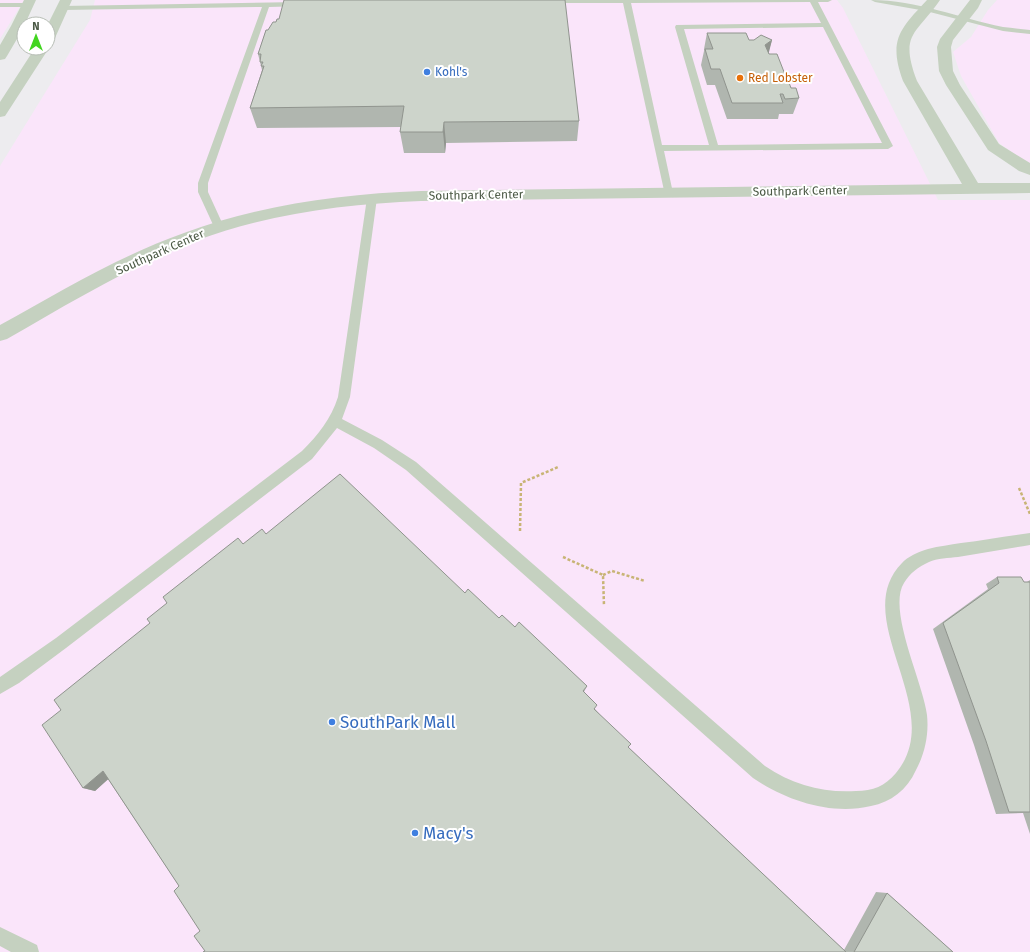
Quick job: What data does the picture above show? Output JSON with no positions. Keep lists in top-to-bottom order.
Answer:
{
  "streets": {
    "street": ["Southpark Center"]
  },
  "places": [
    "Kohl's",
    "Red Lobster",
    "SouthPark Mall",
    "Macy's"
  ],
  "north": "top"
}
